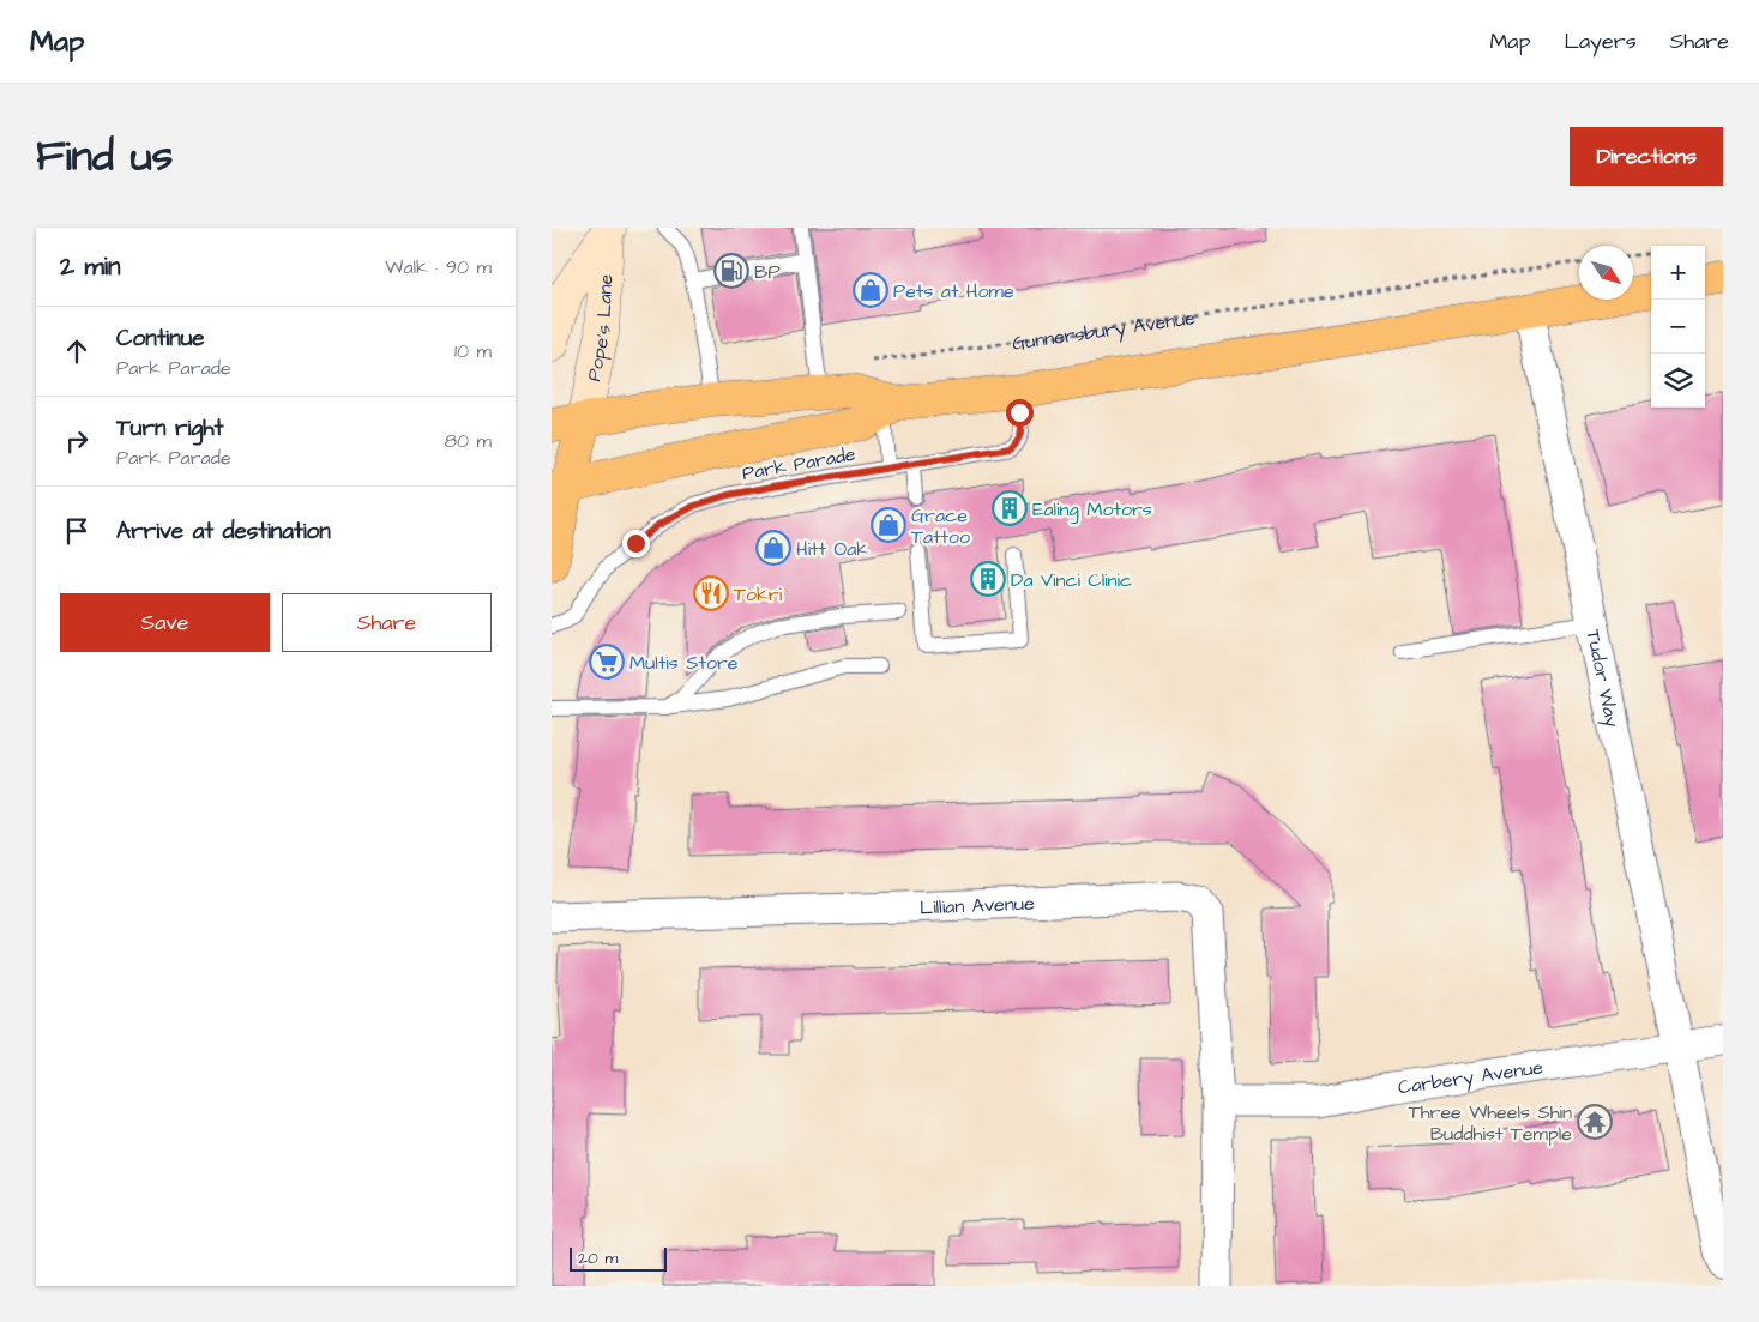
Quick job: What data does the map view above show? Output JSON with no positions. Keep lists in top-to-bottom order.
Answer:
{
  "streets": {
    "main road": ["Pope's Lane"],
    "street": ["Tudor Way", "Lillian Avenue", "Carbery Avenue"],
    "lane": ["Park Parade"],
    "path": ["Gunnersbury Avenue"]
  },
  "crossings": [
    ["Tudor Way", "Carbery Avenue"],
    ["Lillian Avenue", "Carbery Avenue"]
  ],
  "places": {
    "fuel station": ["BP"],
    "shop": ["Pets at Home", "Grace Tattoo", "Hitt Oak"],
    "building": ["Ealing Motors", "Da Vinci Clinic"],
    "restaurant": ["Tokri"],
    "supermarket": ["Multis Store"],
    "temple": ["Three Wheels Shin Buddhist Temple"]
  },
  "scale_bar": "20 m",
  "north": "bottom right",
  "page": {
    "header": "Map",
    "nav": ["Map", "Layers", "Share"],
    "title": "Find us",
    "buttons": [
      "Directions",
      ["Save", "Share"]
    ],
    "heading": ["2 min", "Walk · 90 m"],
    "map_buttons": ["+", "−"],
    "list": [
      ["Continue", "Park Parade", "10 m"],
      ["Turn right", "Park Parade", "80 m"],
      "Arrive at destination"
    ],
    "scale": "20 m"
  }
}
